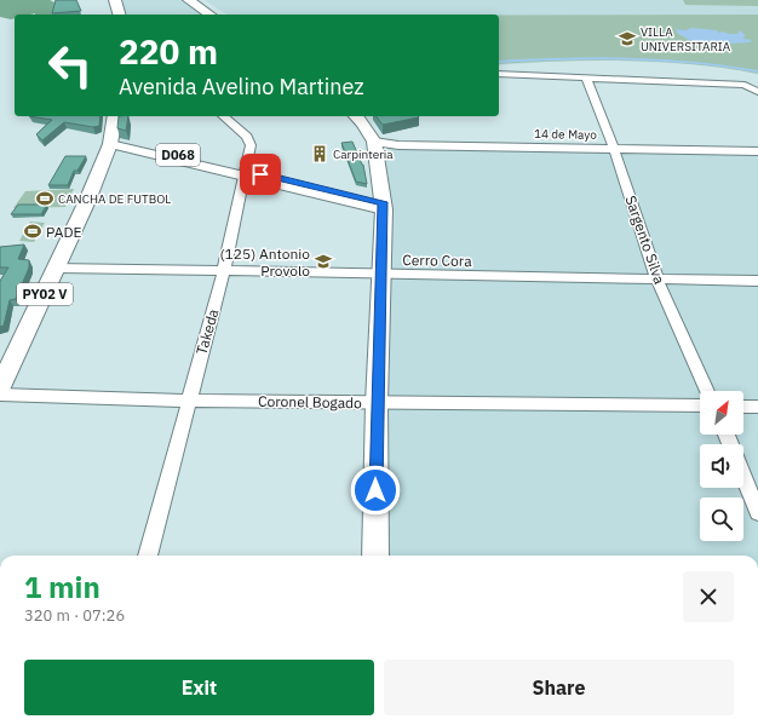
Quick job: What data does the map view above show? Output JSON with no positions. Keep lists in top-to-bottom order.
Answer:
{
  "streets": {
    "highway": ["PY02 V"],
    "main road": ["D068"],
    "street": [
      "14 de Mayo",
      "Sargento Silva",
      "Cerro Cora",
      "Takeda",
      "Coronel Bogado"
    ]
  },
  "crossings": [
    ["14 de Mayo", "Sargento Silva"],
    ["D068", "PY02 V"],
    ["D068", "Takeda"],
    ["Sargento Silva", "Cerro Cora"],
    ["Cerro Cora", "PY02 V"],
    ["Cerro Cora", "Takeda"],
    ["Takeda", "Coronel Bogado"]
  ],
  "places": {
    "school or university": ["VILLA UNIVERSITARIA", "(125) Antonio Provolo"],
    "building": ["Carpinteria"],
    "sports": ["CANCHA DE FUTBOL", "PADE"]
  },
  "north": "top right",
  "page": {
    "turn": ["220 m", "Avenida Avelino Martinez"],
    "heading": ["1 min", "320 m · 07:26"],
    "buttons": ["Exit", "Share"]
  }
}
